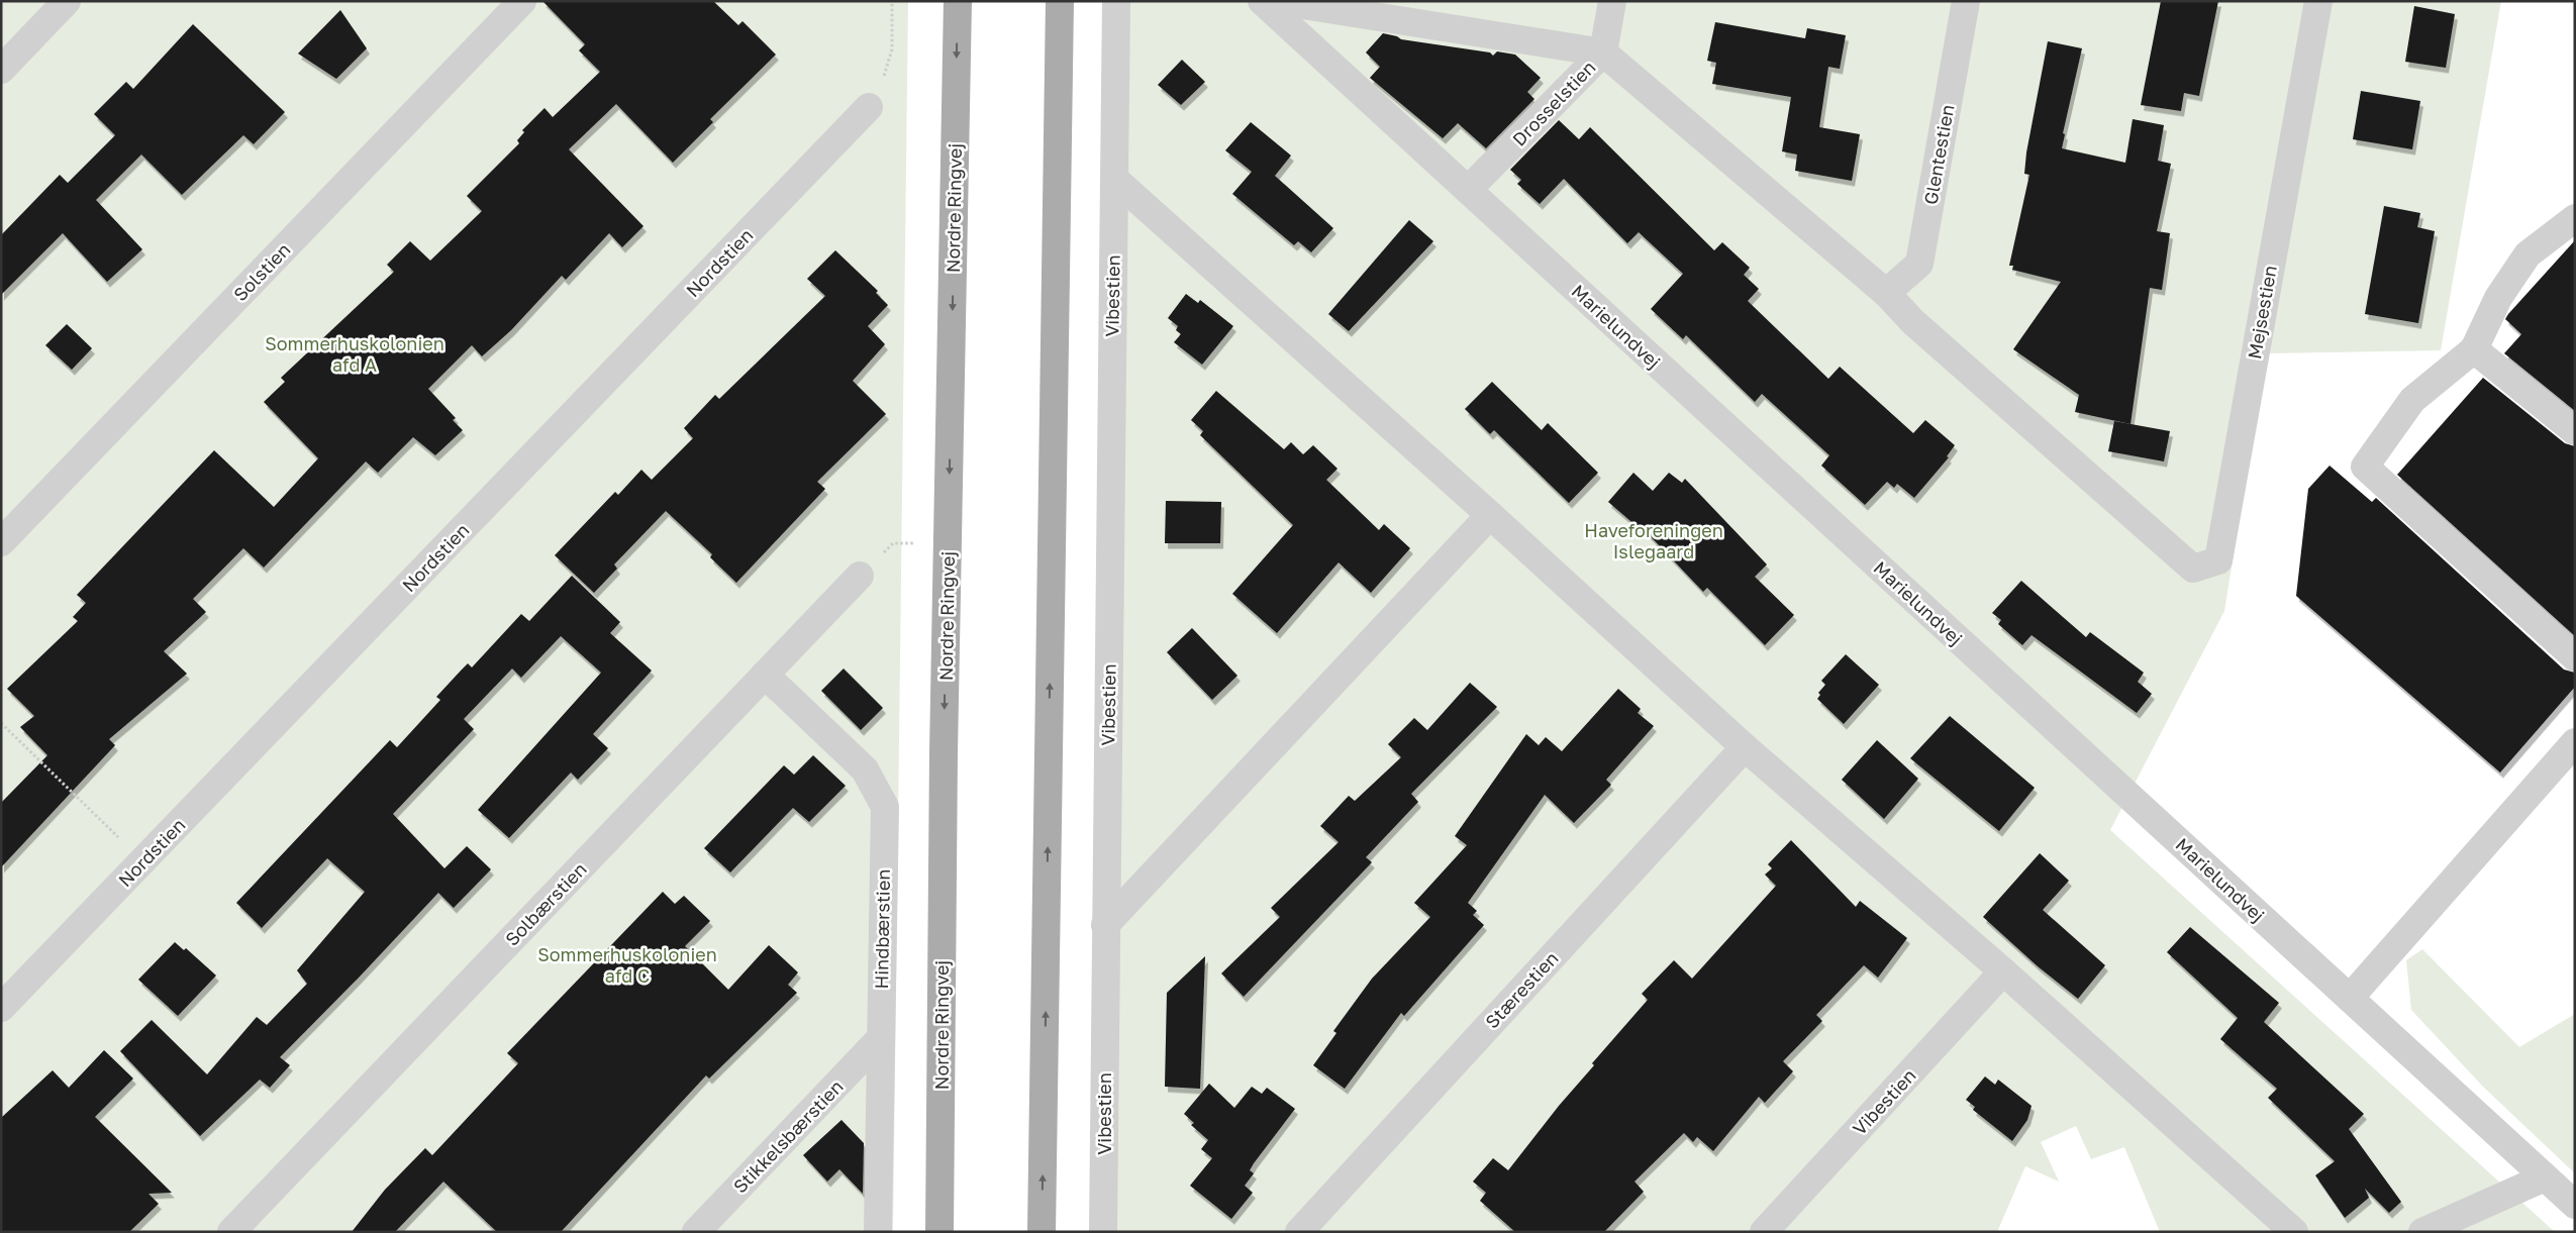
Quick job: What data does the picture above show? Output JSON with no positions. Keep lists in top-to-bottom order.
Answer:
{
  "streets": {
    "main road": ["Nordre Ringvej"],
    "street": [
      "Drosselstien",
      "Glentestien",
      "Nordstien",
      "Solstien",
      "Vibestien",
      "Mejsestien",
      "Marielundvej",
      "Solbærstien",
      "Hindbærstien",
      "Stærestien",
      "Stikkelsbærstien"
    ]
  },
  "crossings": [
    ["Drosselstien", "Marielundvej"],
    ["Glentestien", "Mejsestien"],
    ["Solbærstien", "Hindbærstien"],
    ["Hindbærstien", "Stikkelsbærstien"]
  ],
  "parks": ["Sommerhuskolonien afd A", "Haveforeningen Islegaard", "Sommerhuskolonien afd C"]
}
